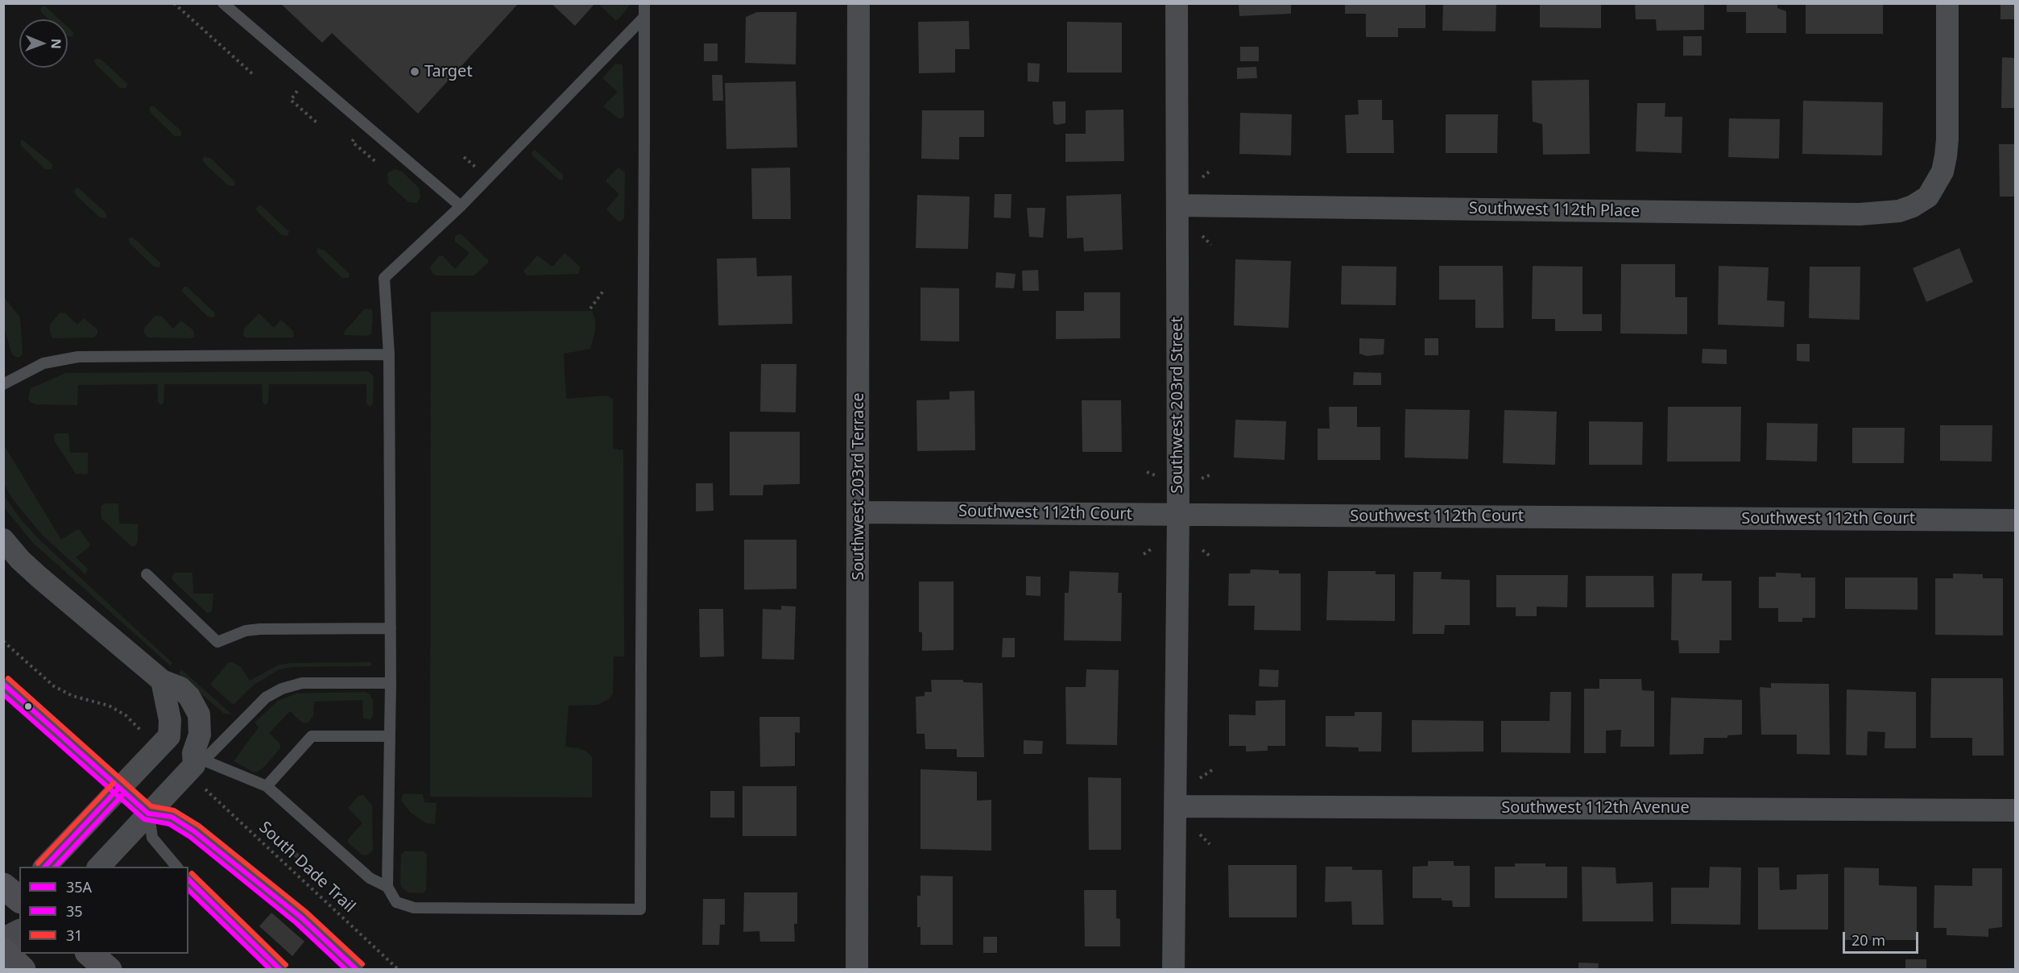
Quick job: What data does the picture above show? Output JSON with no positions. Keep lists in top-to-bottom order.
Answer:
{
  "streets": {
    "street": [
      "Southwest 112th Place",
      "Southwest 203rd Street",
      "Southwest 203rd Terrace",
      "Southwest 112th Court",
      "Southwest 112th Avenue"
    ],
    "path": ["South Dade Trail"]
  },
  "crossings": [
    ["Southwest 112th Place", "Southwest 203rd Street"],
    ["Southwest 203rd Street", "Southwest 112th Court"],
    ["Southwest 203rd Street", "Southwest 112th Avenue"],
    ["Southwest 203rd Terrace", "Southwest 112th Court"]
  ],
  "places": ["Target"],
  "lines": ["transit line 31", "transit line 35A", "transit line 35"],
  "legend": ["35A", "35", "31"],
  "scale_bar": "20 m",
  "north": "right"
}
